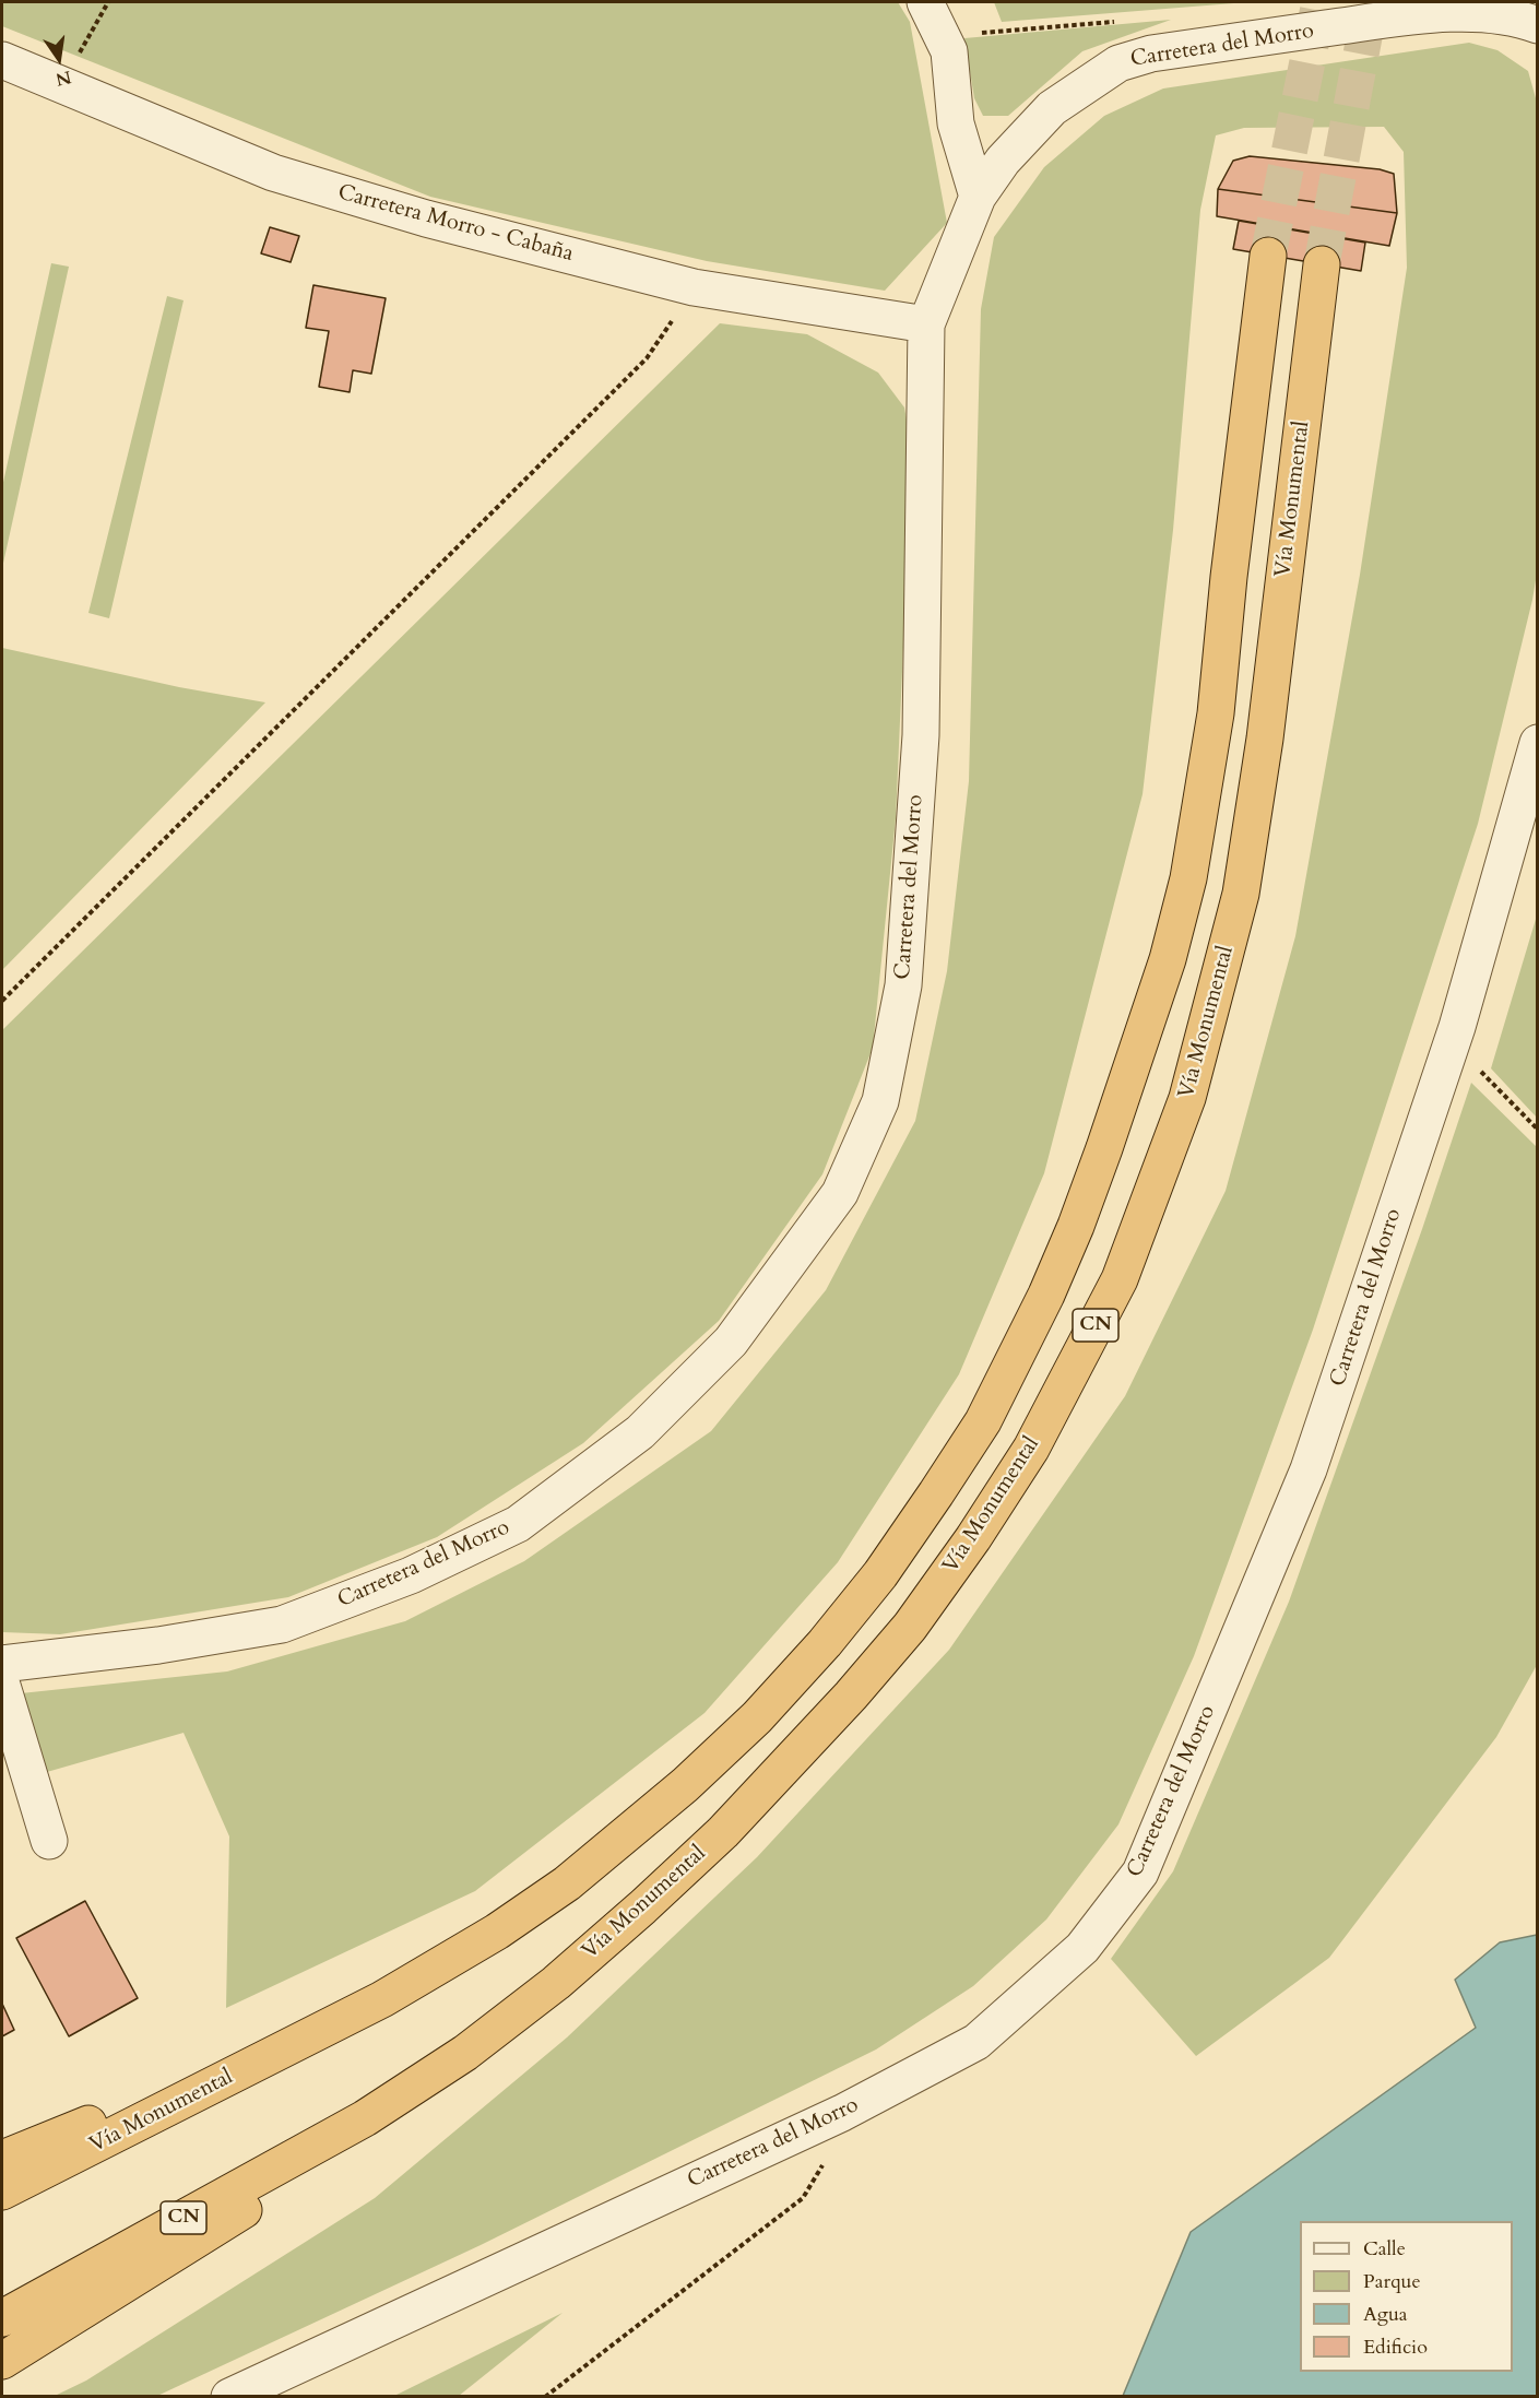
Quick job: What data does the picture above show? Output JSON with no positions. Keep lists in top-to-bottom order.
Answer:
{
  "streets": {
    "highway": ["Vía Monumental", "CN"],
    "street": ["Carretera del Morro", "Carretera Morro - Cabaña"]
  },
  "crossings": [
    ["Carretera del Morro", "Carretera Morro - Cabaña"]
  ],
  "legend": [
    "Calle",
    "Parque",
    "Agua",
    "Edificio"
  ],
  "north": "bottom"
}
